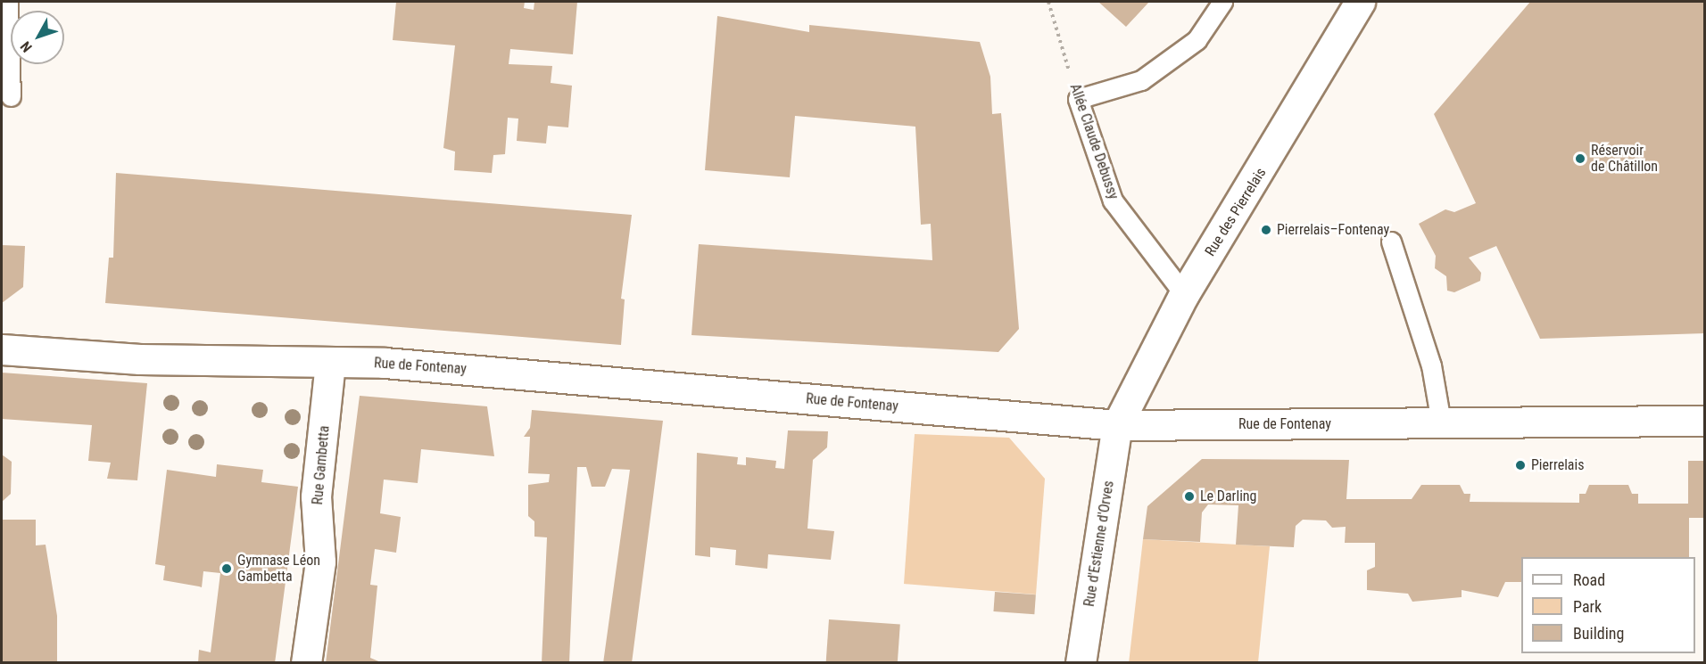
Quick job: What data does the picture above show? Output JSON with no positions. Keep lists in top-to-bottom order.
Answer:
{
  "streets": {
    "street": [
      "Rue des Pierrelais",
      "Rue de Fontenay",
      "Rue Gambetta",
      "Rue d'Estienne d'Orves"
    ],
    "lane": ["Allée Claude Debussy"]
  },
  "crossings": [
    ["Allée Claude Debussy", "Rue des Pierrelais"],
    ["Rue des Pierrelais", "Rue de Fontenay"],
    ["Rue des Pierrelais", "Rue d'Estienne d'Orves"],
    ["Rue de Fontenay", "Rue Gambetta"],
    ["Rue de Fontenay", "Rue d'Estienne d'Orves"]
  ],
  "places": [
    "Réservoir de Châtillon",
    "Pierrelais–Fontenay",
    "Pierrelais",
    "Le Darling",
    "Gymnase Léon Gambetta"
  ],
  "legend": ["Road", "Park", "Building"],
  "north": "bottom left"
}
